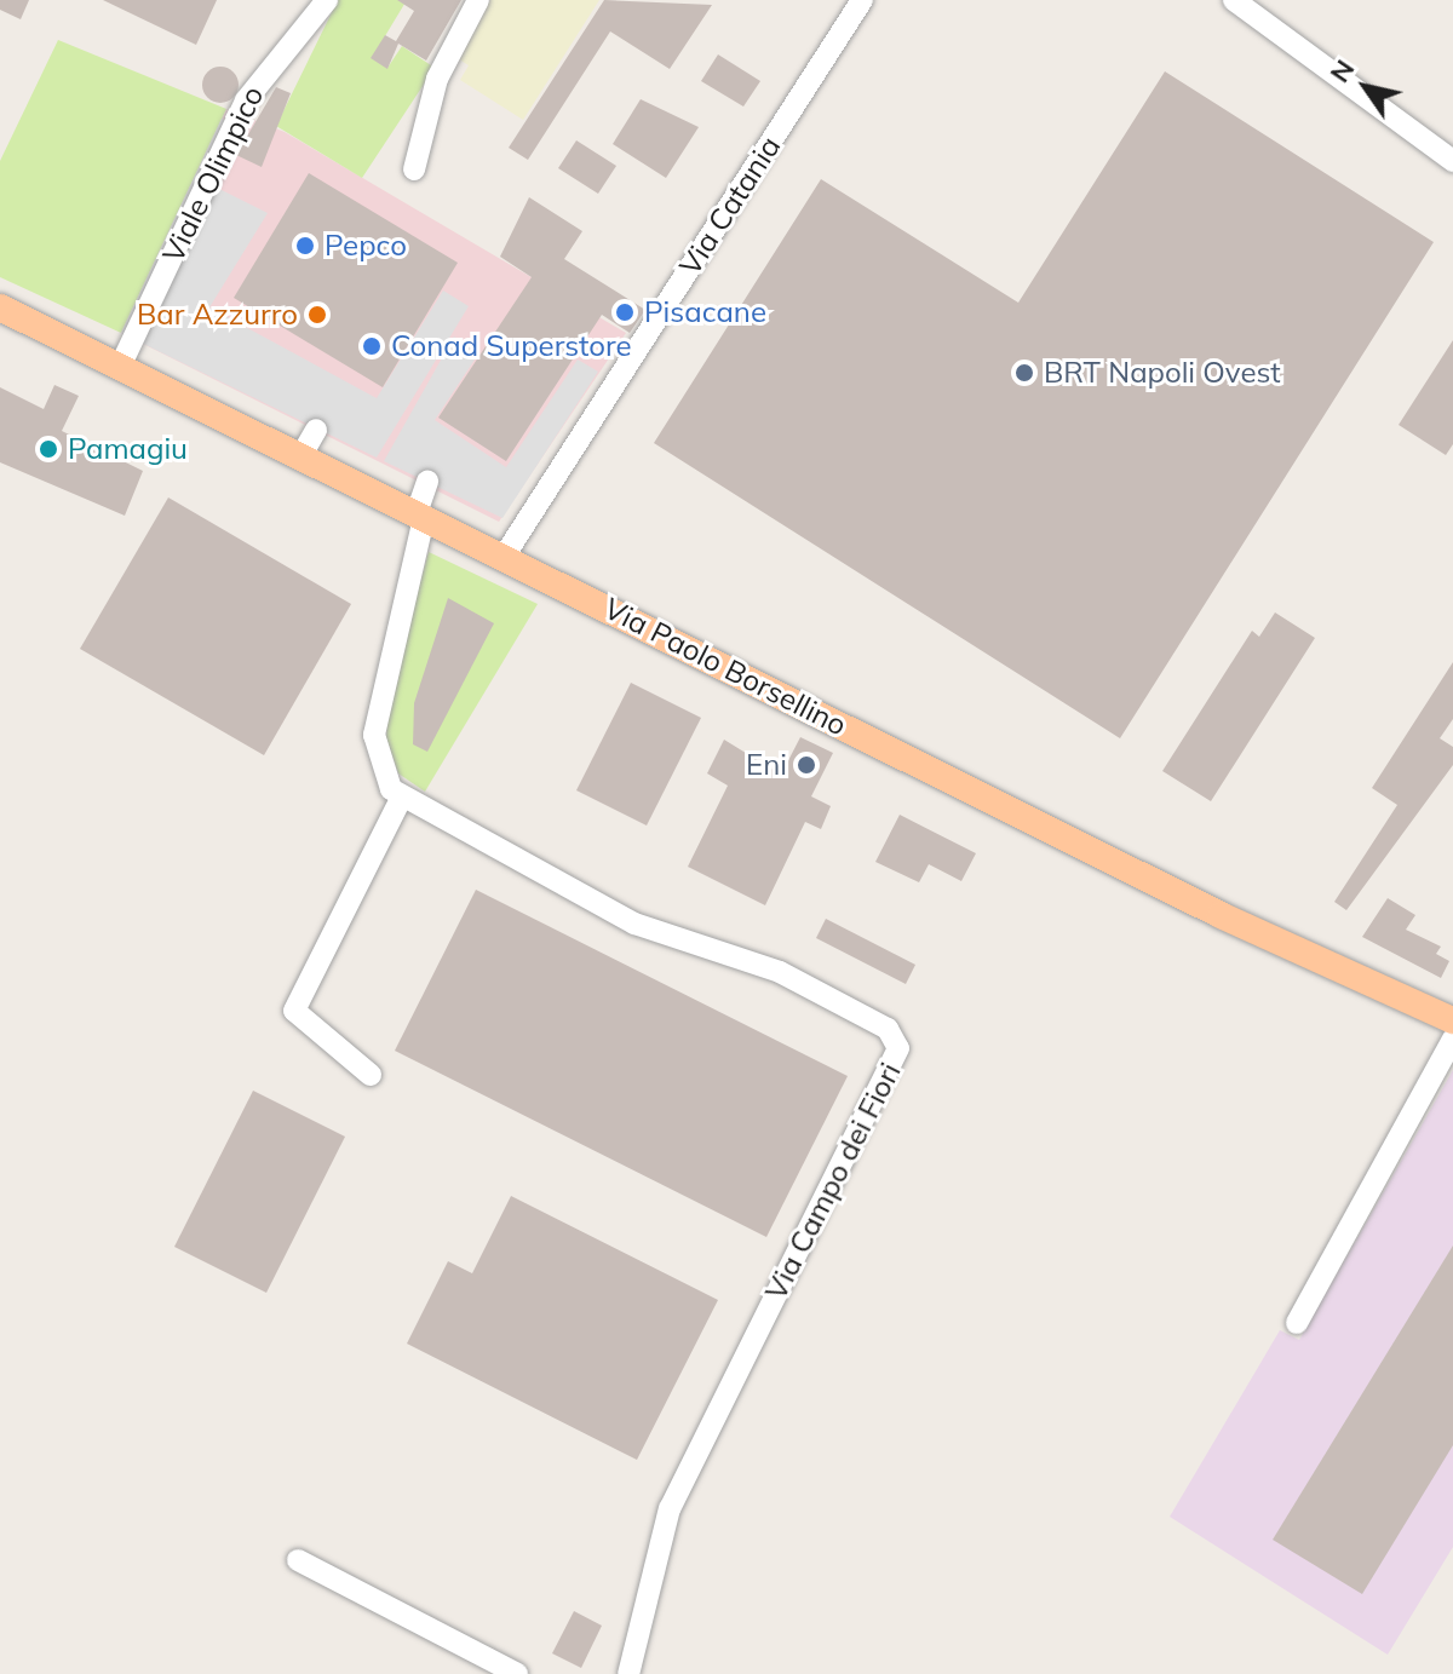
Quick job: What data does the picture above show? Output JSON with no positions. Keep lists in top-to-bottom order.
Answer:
{
  "streets": {
    "main road": ["Via Paolo Borsellino"],
    "street": ["Viale Olimpico", "Via Catania", "Via Campo dei Fiori"]
  },
  "crossings": [
    ["Viale Olimpico", "Via Paolo Borsellino"],
    ["Via Catania", "Via Paolo Borsellino"]
  ],
  "places": [
    "Pepco",
    "Pisacane",
    "Bar Azzurro",
    "Conad Superstore",
    "BRT Napoli Ovest",
    "Pamagiu",
    "Eni"
  ],
  "north": "top left"
}
